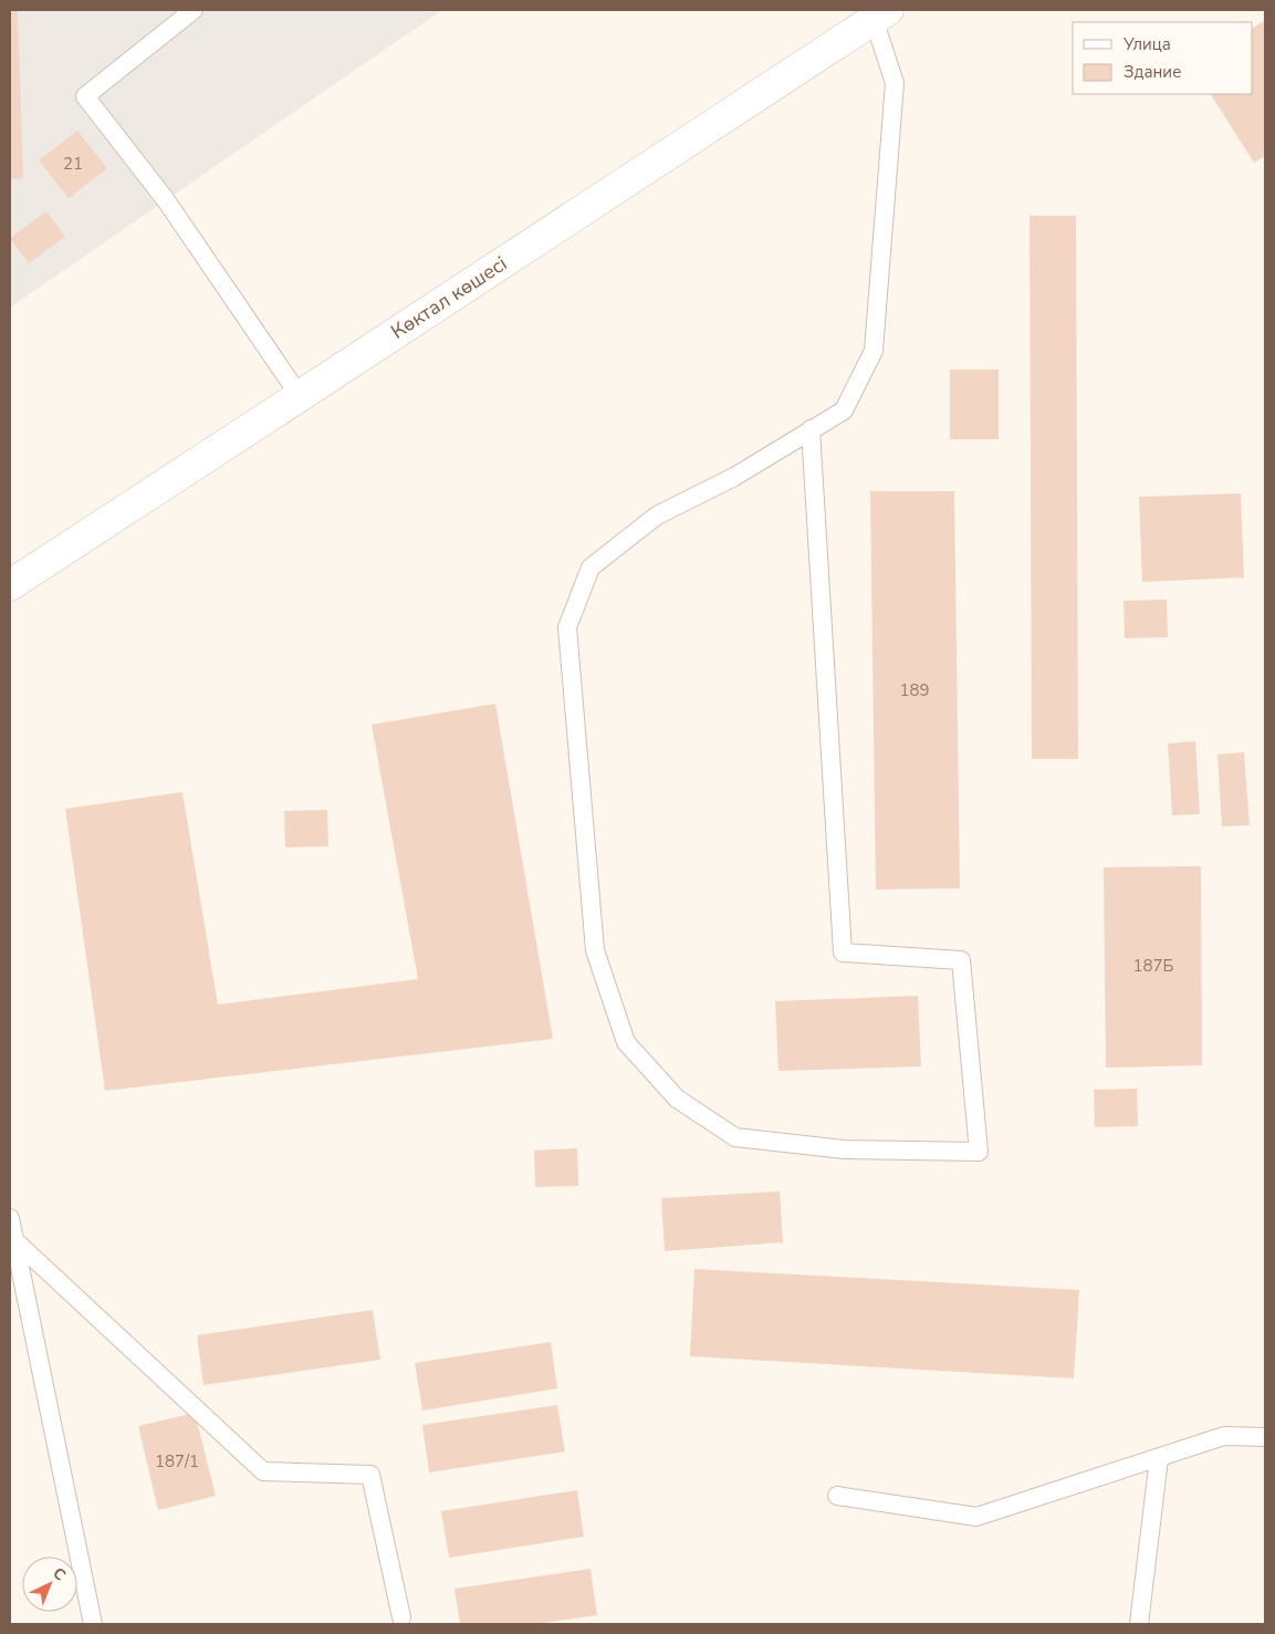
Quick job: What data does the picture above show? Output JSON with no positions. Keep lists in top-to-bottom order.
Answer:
{
  "streets": {
    "street": ["Көктал көшесі"]
  },
  "house_numbers": [
    "21",
    "189",
    "187Б",
    "187/1"
  ],
  "legend": ["Улица", "Здание"],
  "north": "top right"
}
